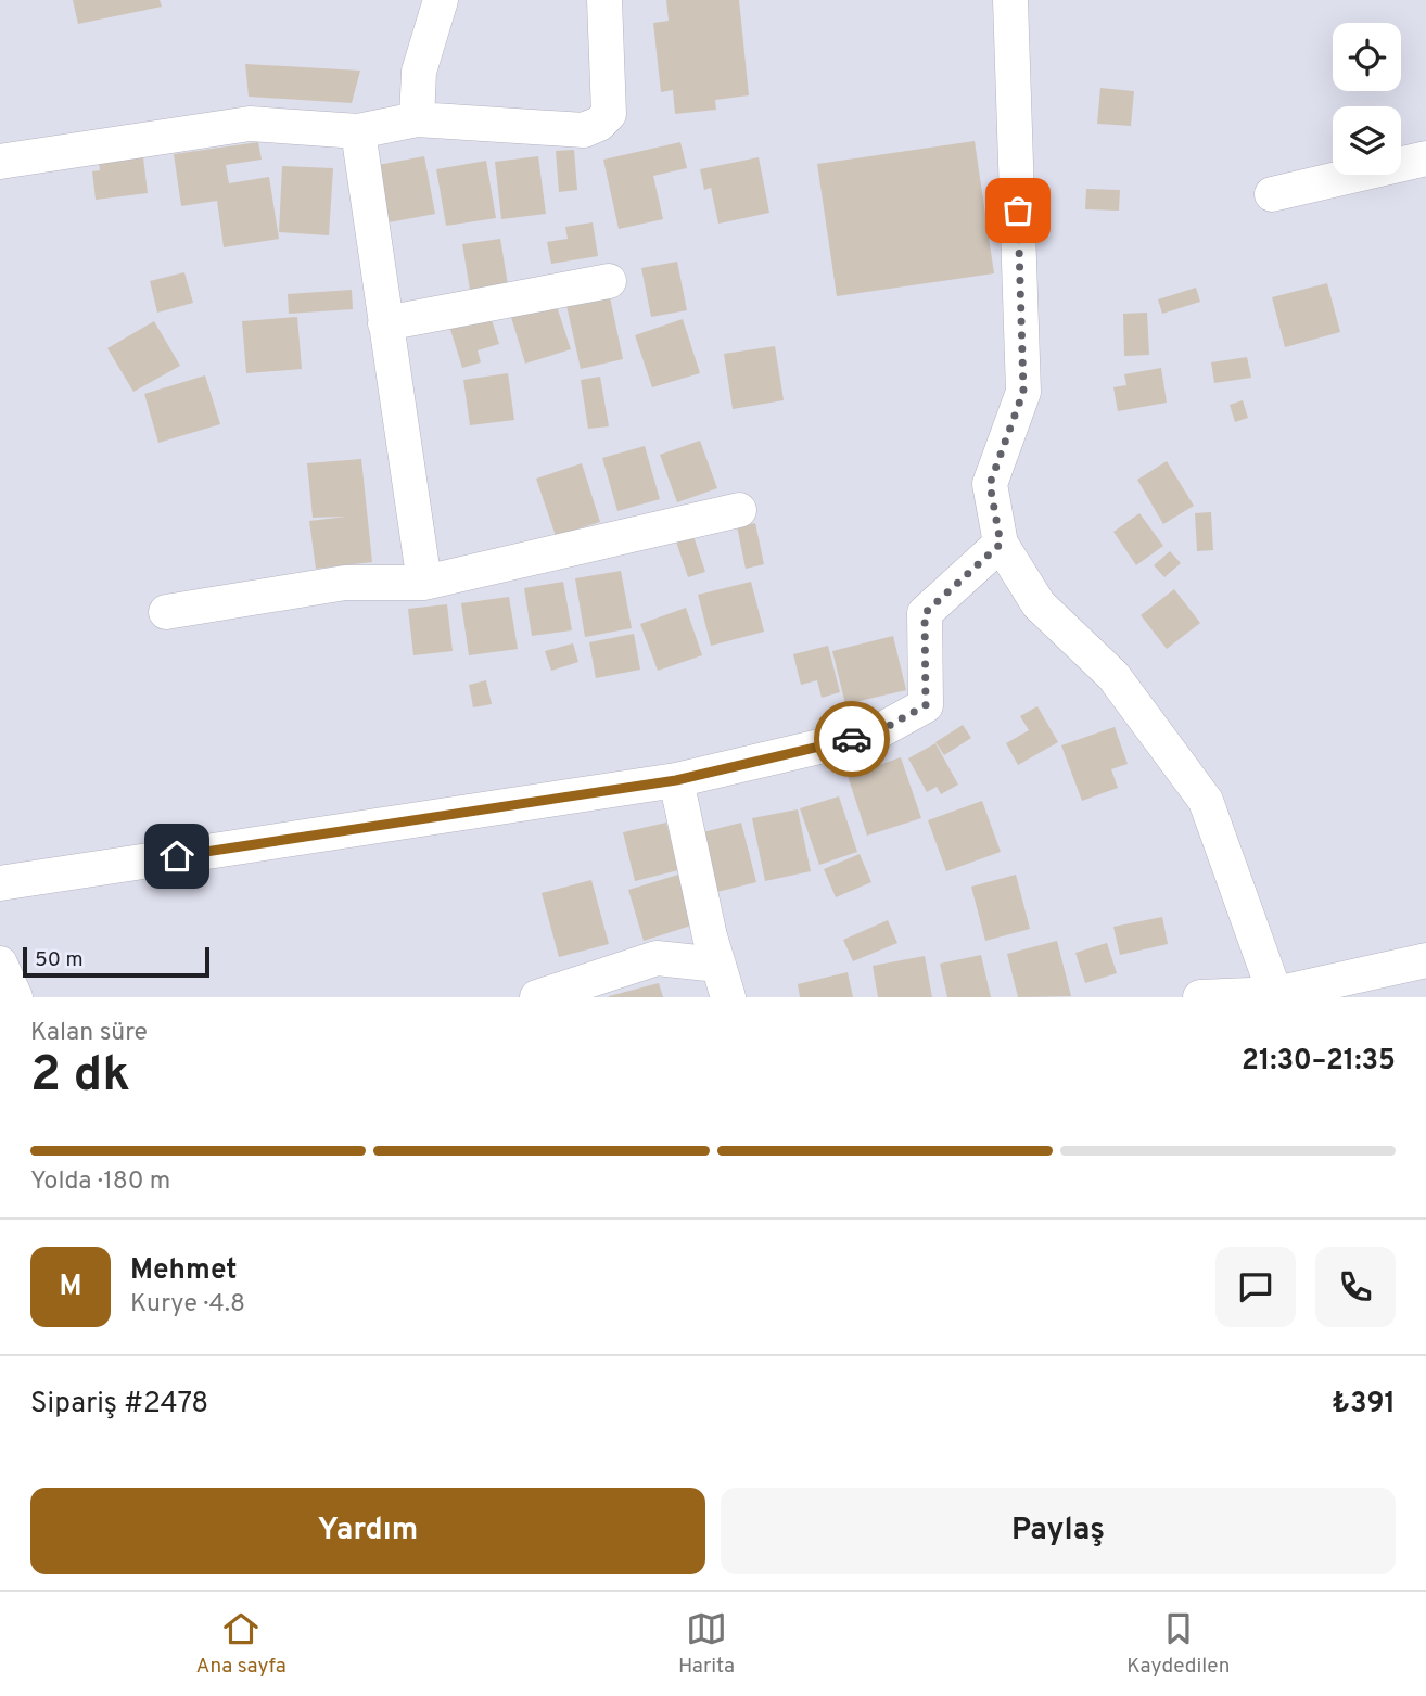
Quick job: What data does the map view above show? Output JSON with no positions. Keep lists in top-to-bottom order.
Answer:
{
  "scale_bar": "50 m",
  "page": {
    "scale": "50 m",
    "heading": ["2 dk", "Kalan süre", "21:30–21:35"],
    "panel": [
      "Mehmet",
      "Kurye · 4.8",
      "Sipariş #2478",
      "₺391"
    ],
    "bar": "Yolda · 180 m",
    "round": "M",
    "buttons": ["Yardım", "Paylaş"],
    "tabs": ["Ana sayfa", "Harita", "Kaydedilen"]
  }
}
